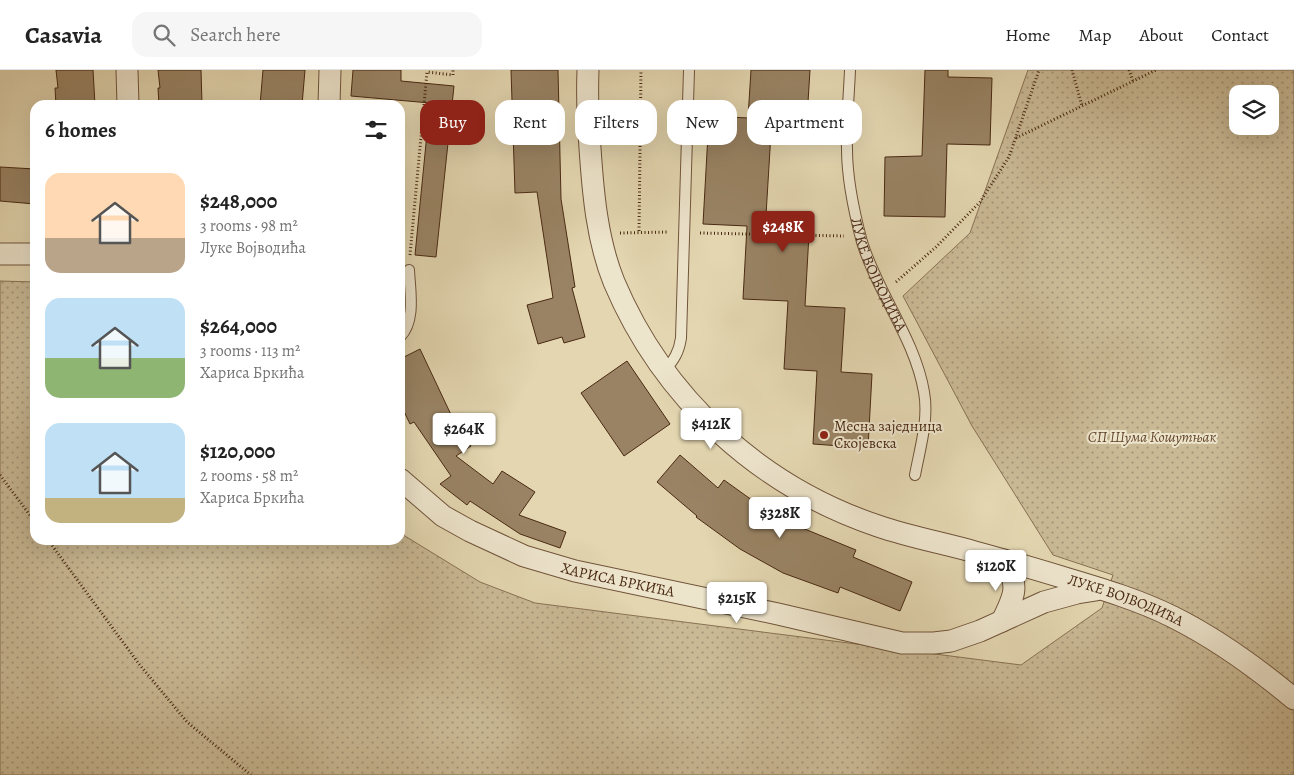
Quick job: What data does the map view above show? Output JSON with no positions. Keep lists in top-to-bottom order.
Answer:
{
  "streets": {
    "street": ["ЛУКЕ ВОЈВОДИЋА", "ХАРИСА БРКИЋА"]
  },
  "crossings": [
    ["ЛУКЕ ВОЈВОДИЋА", "ХАРИСА БРКИЋА"]
  ],
  "parks": ["СП Шума Кошутњак"],
  "places": ["Месна заједница Скојевска"],
  "page": {
    "header": "Casavia",
    "search": "Search here",
    "nav": [
      "Home",
      "Map",
      "About",
      "Contact"
    ],
    "chip": [
      "Buy",
      "Rent",
      "Filters",
      "New",
      "Apartment"
    ],
    "heading": "6 homes",
    "list": [
      {
        "name": "$248,000",
        "note": "3 rooms · 98 m² · Луке Војводића"
      },
      {
        "name": "$264,000",
        "note": "3 rooms · 113 m² · Хариса Бркића"
      },
      {
        "name": "$120,000",
        "note": "2 rooms · 58 m² · Хариса Бркића"
      }
    ],
    "price": [
      "$248K",
      "$412K",
      "$264K",
      "$328K",
      "$120K",
      "$215K"
    ]
  }
}
